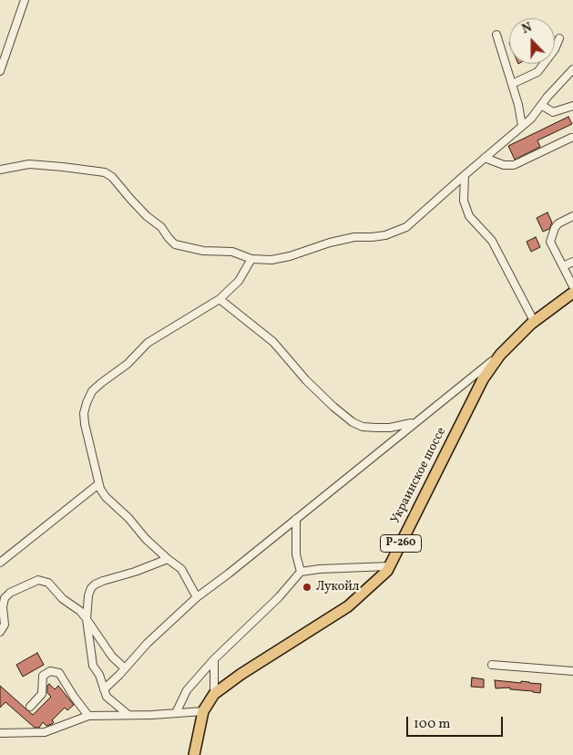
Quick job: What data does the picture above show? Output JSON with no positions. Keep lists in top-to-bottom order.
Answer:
{
  "streets": {
    "highway": ["Украинское шоссе", "Р-260"]
  },
  "places": ["Лукойл"],
  "scale_bar": "100 m",
  "north": "top"
}
